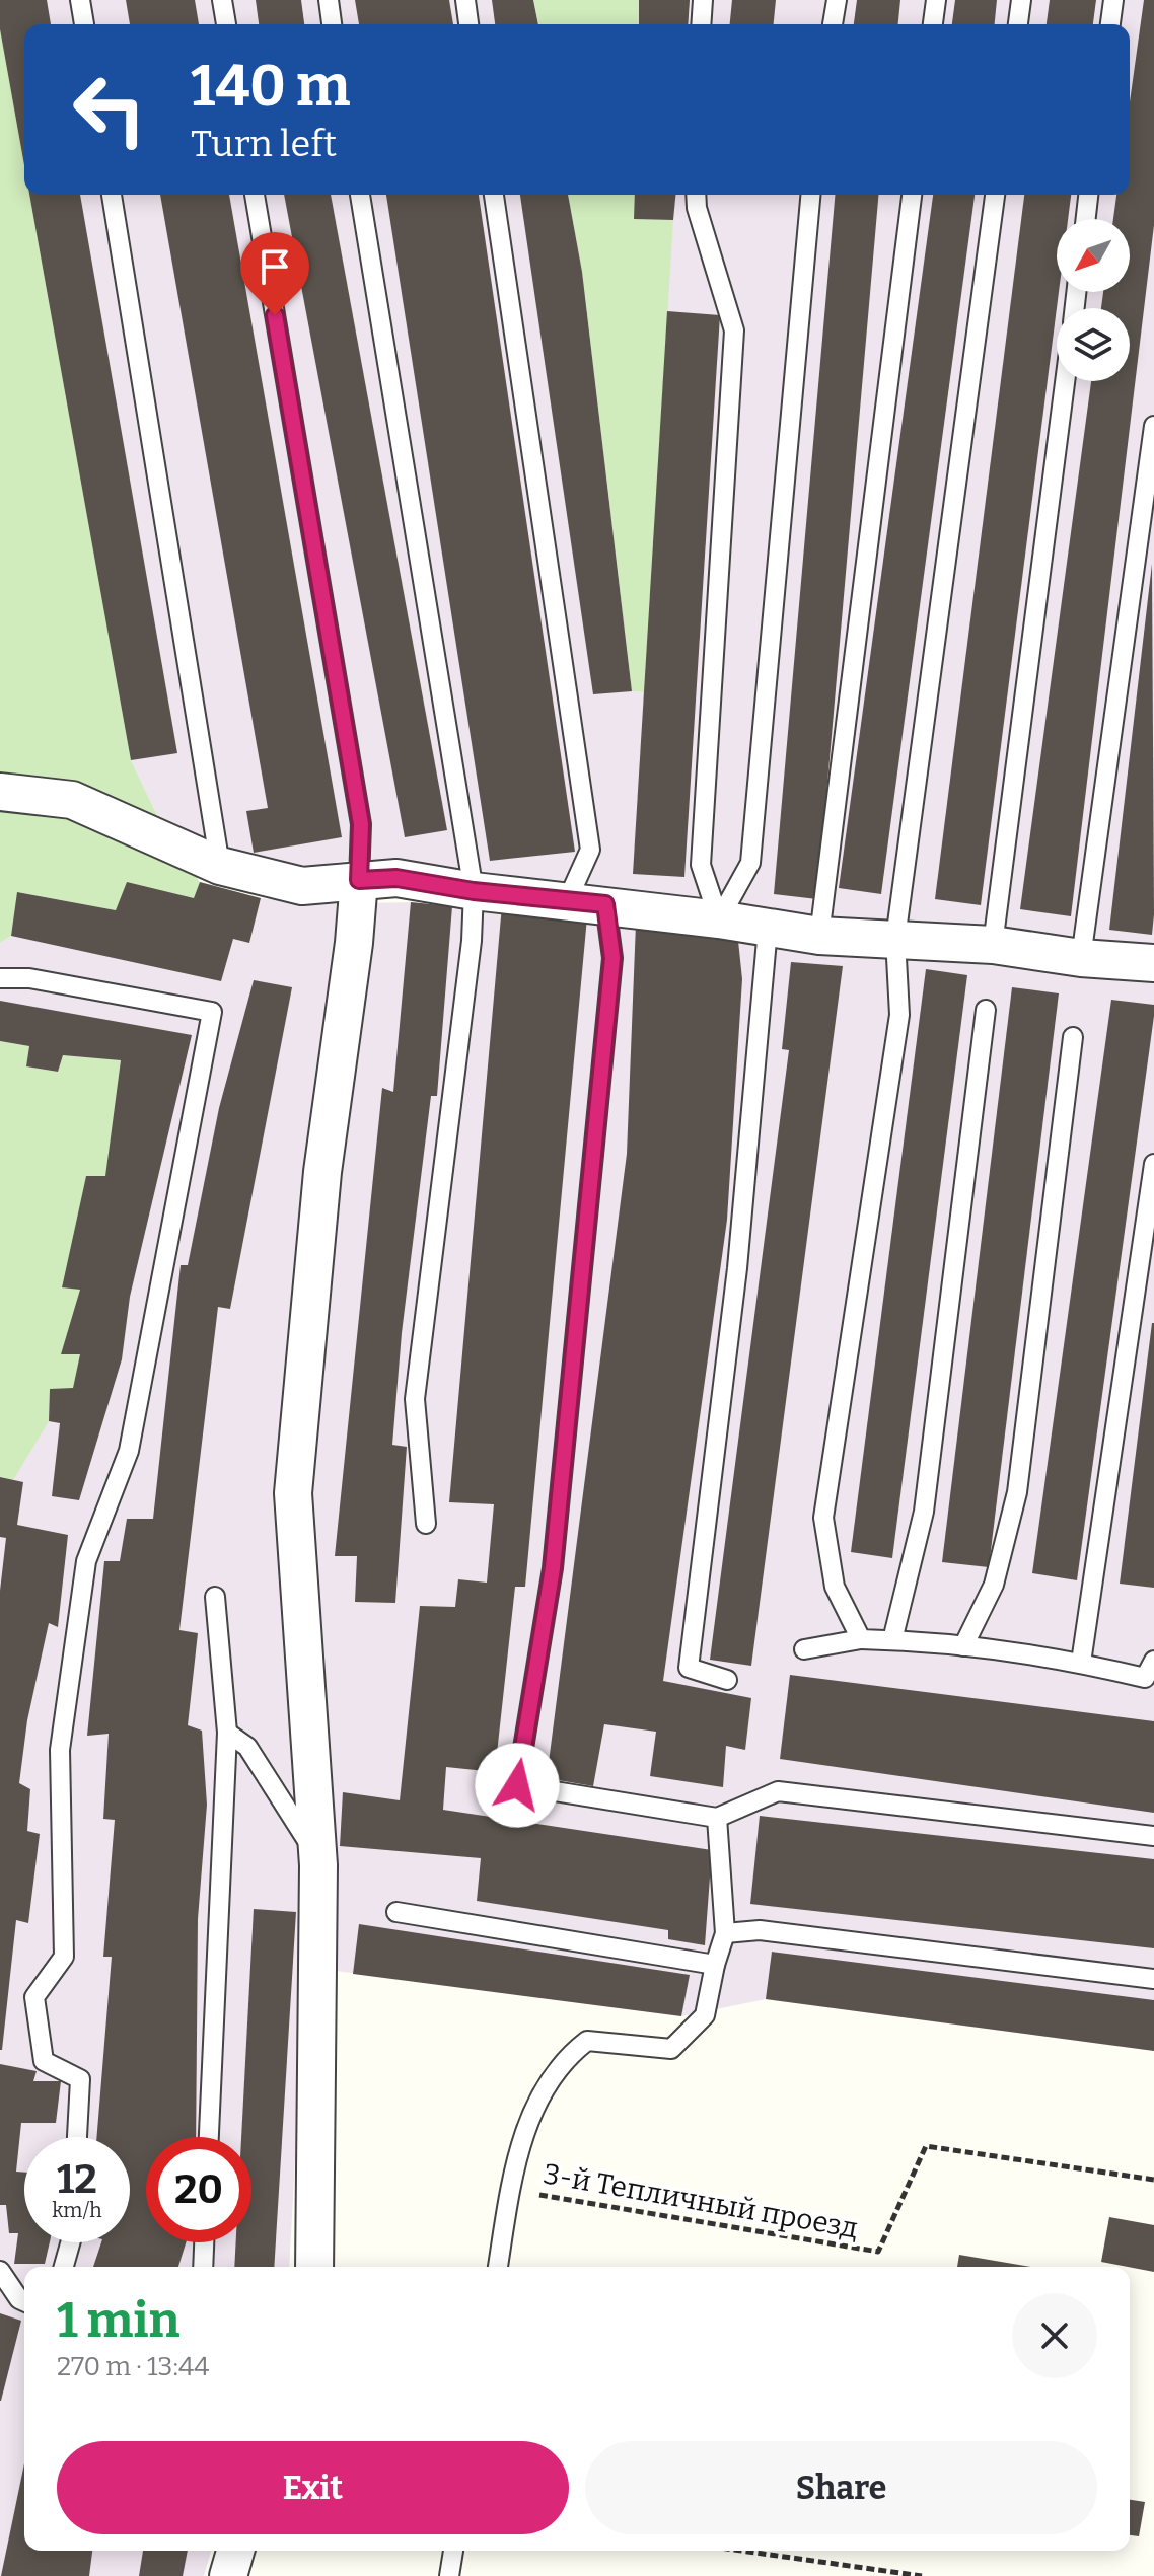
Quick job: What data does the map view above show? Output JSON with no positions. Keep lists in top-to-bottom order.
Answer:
{
  "streets": {
    "path": ["3-й Тепличный проезд"]
  },
  "north": "bottom left",
  "page": {
    "turn": ["140 m", "Turn left"],
    "speed": "12 km/h",
    "limit": "20",
    "heading": ["1 min", "270 m · 13:44"],
    "buttons": ["Exit", "Share"]
  }
}
